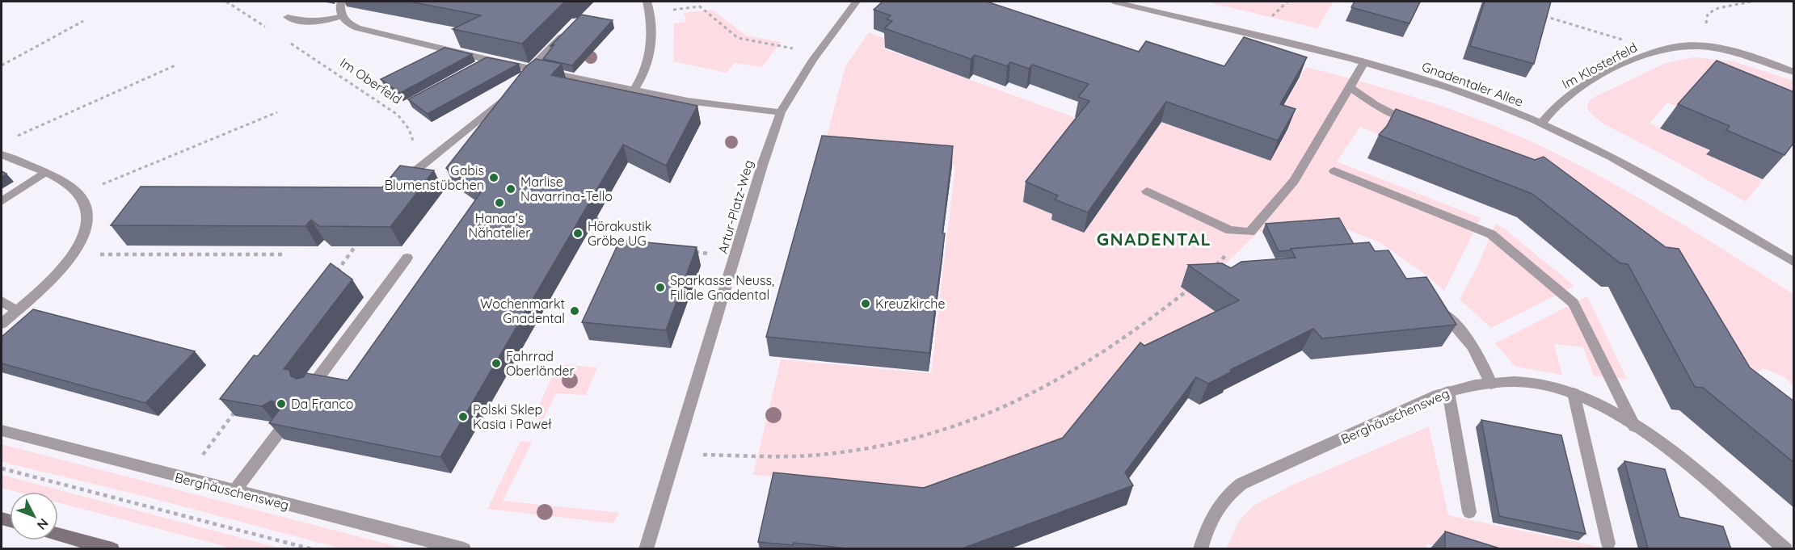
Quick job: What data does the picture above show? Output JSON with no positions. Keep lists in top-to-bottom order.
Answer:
{
  "streets": {
    "street": [
      "Im Klosterfeld",
      "Gnadentaler Allee",
      "Artur-Platz-Weg",
      "Berghäuschensweg"
    ],
    "path": ["Im Oberfeld"]
  },
  "crossings": [
    ["Im Klosterfeld", "Gnadentaler Allee"]
  ],
  "districts": ["GNADENTAL"],
  "places": [
    "Gabis Blumenstübchen",
    "Marlise Navarrina-Tello",
    "Hanaa's Nähatelier",
    "Hörakustik Gröbe UG",
    "Sparkasse Neuss, Filiale Gnadental",
    "Kreuzkirche",
    "Wochenmarkt Gnadental",
    "Fahrrad Oberländer",
    "Da Franco",
    "Polski Sklep Kasia i Paweł"
  ],
  "north": "bottom right"
}
